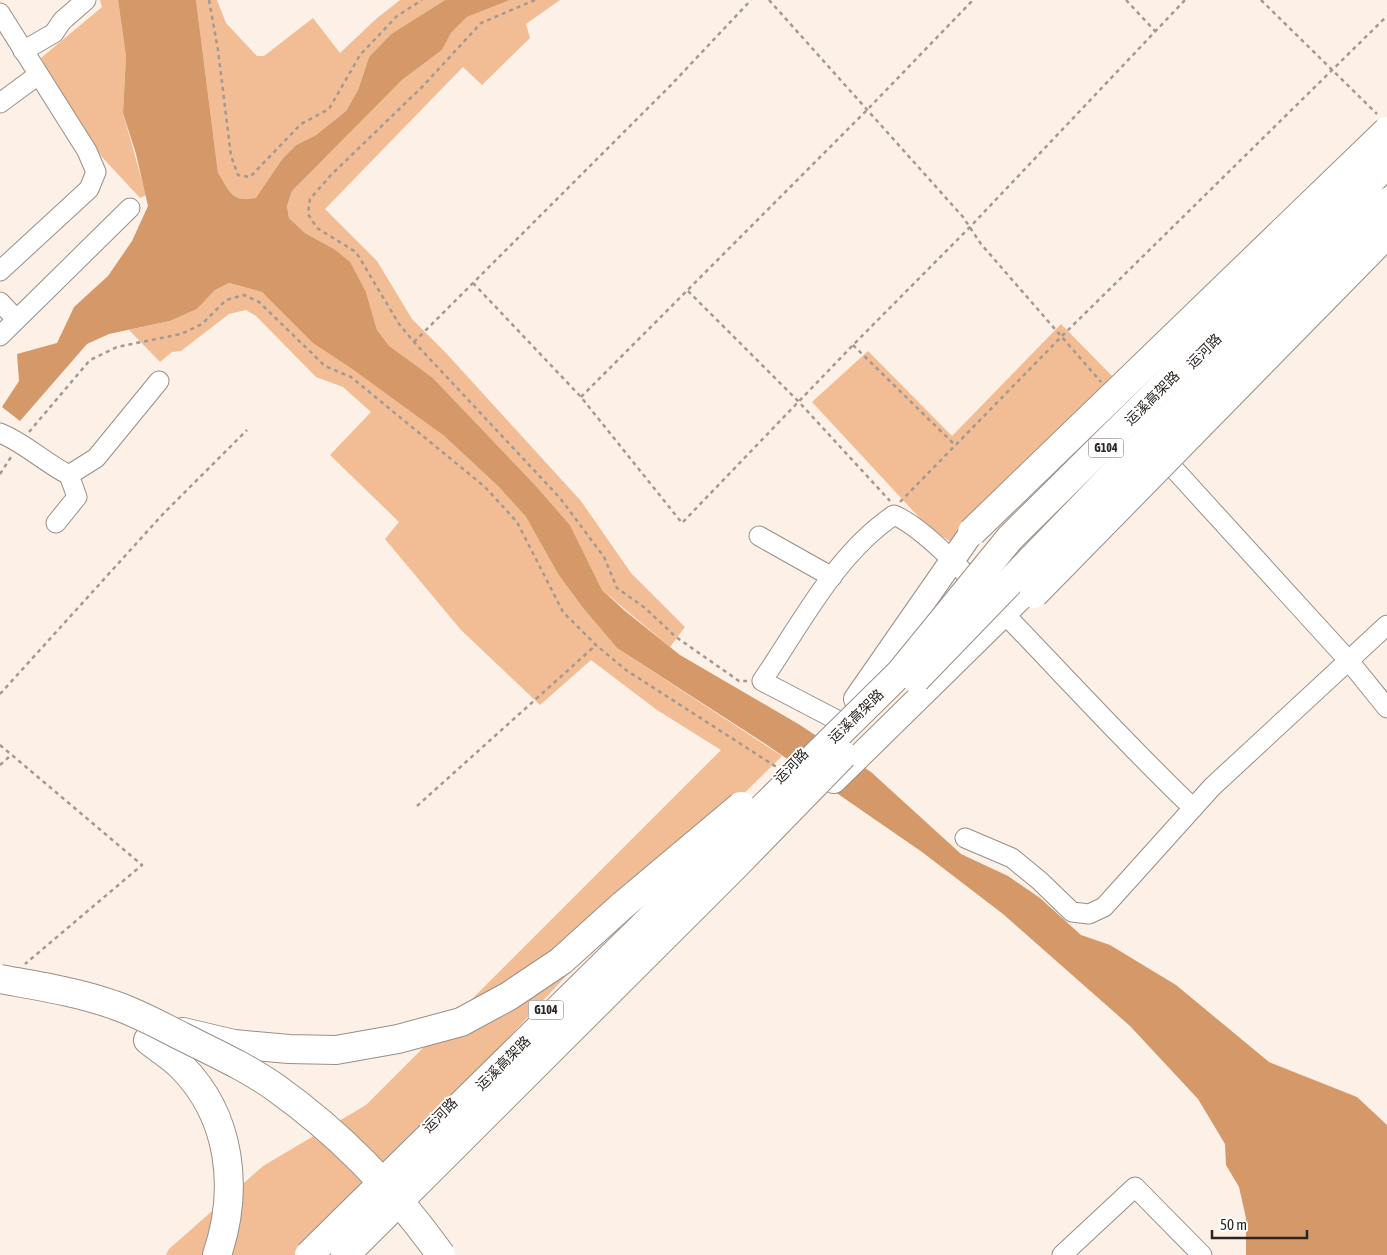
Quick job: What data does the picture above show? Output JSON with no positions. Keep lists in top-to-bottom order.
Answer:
{
  "streets": {
    "highway": ["运溪高架路"],
    "main road": ["运河路", "G104"]
  },
  "scale_bar": "50 m"
}
